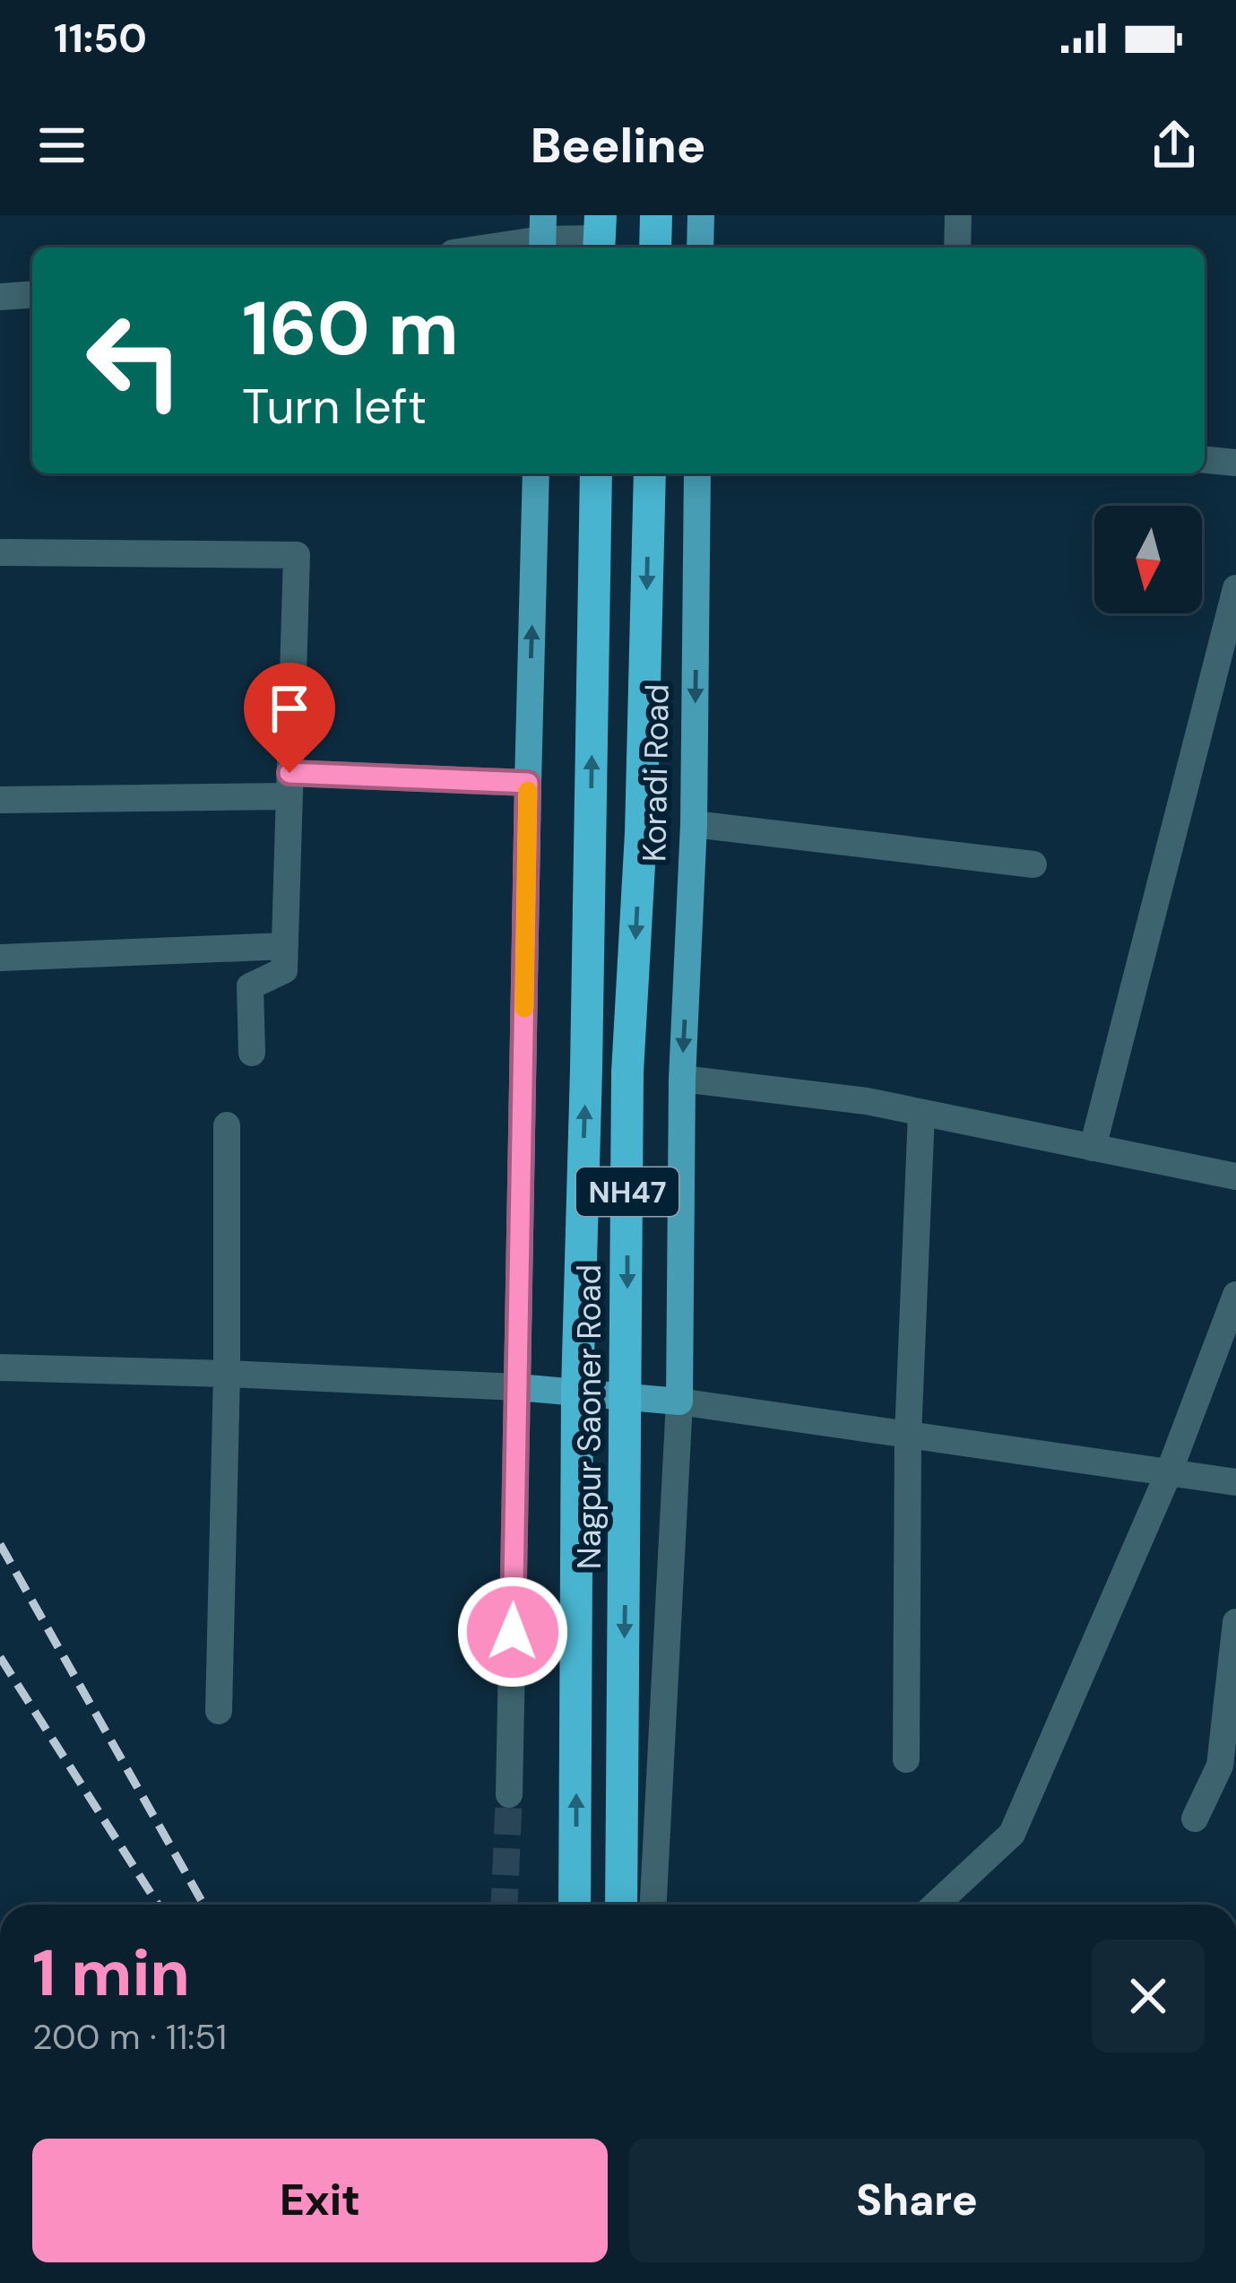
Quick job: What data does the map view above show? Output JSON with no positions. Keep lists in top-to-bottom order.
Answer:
{
  "streets": {
    "highway": ["NH47", "Nagpur Saoner Road"],
    "main road": ["Koradi Road"]
  },
  "north": "bottom",
  "page": {
    "status": "11:50",
    "header": "Beeline",
    "turn": ["160 m", "Turn left"],
    "heading": ["1 min", "200 m · 11:51"],
    "buttons": ["Exit", "Share"]
  }
}
